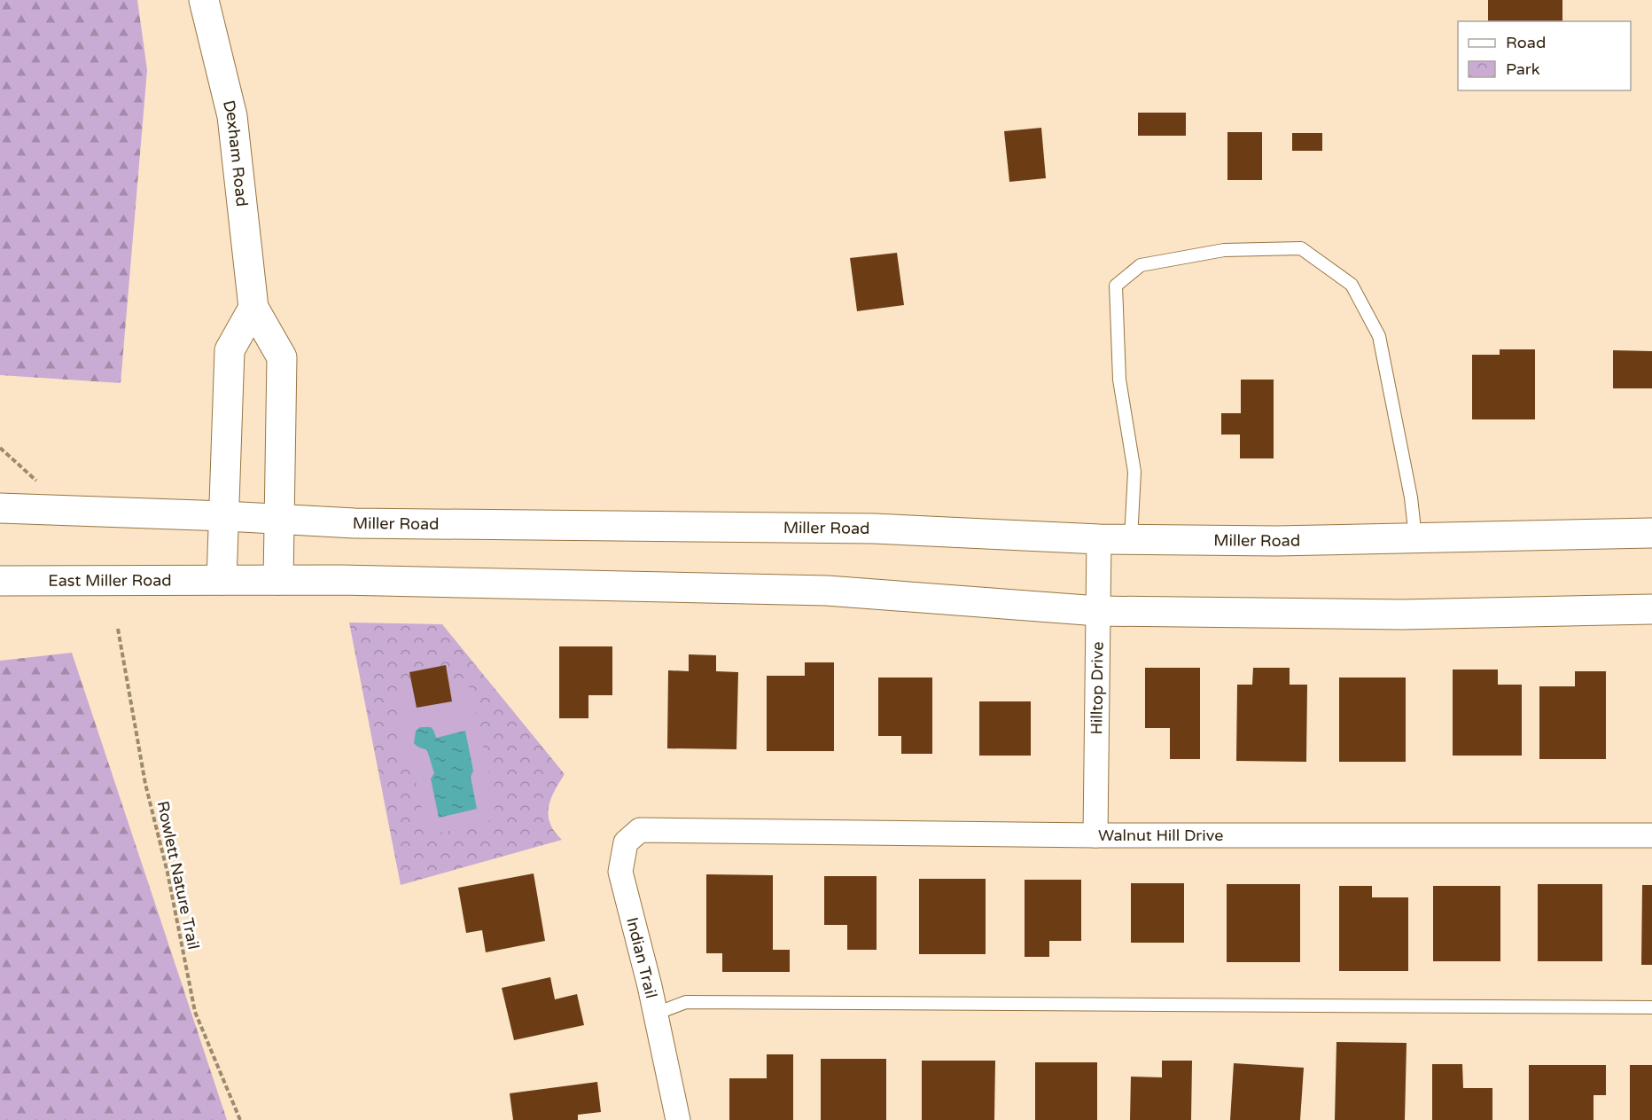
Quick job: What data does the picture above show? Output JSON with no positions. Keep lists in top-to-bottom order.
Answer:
{
  "streets": {
    "main road": ["Dexham Road", "Miller Road", "East Miller Road"],
    "street": ["Hilltop Drive", "Walnut Hill Drive", "Indian Trail"],
    "path": ["Rowlett Nature Trail"]
  },
  "crossings": [
    ["Dexham Road", "Miller Road"],
    ["Miller Road", "Hilltop Drive"],
    ["Hilltop Drive", "Walnut Hill Drive"],
    ["Walnut Hill Drive", "Indian Trail"]
  ],
  "legend": ["Road", "Park"]
}
